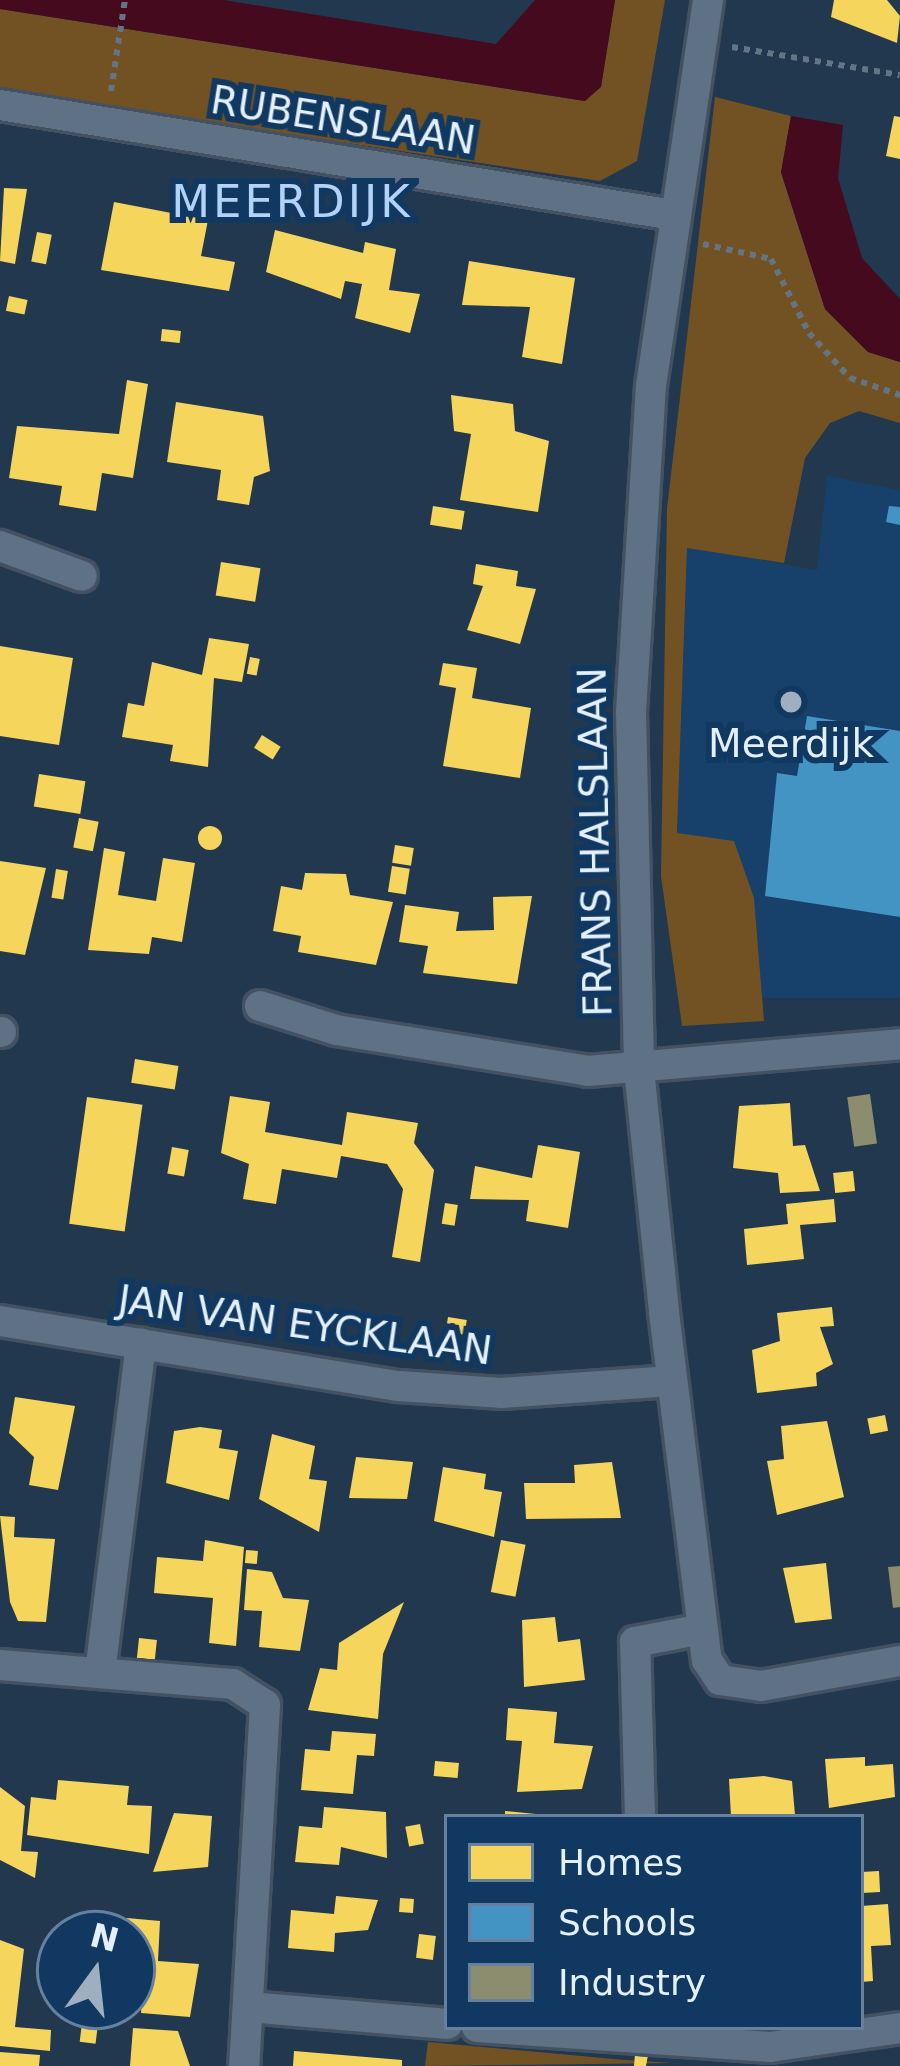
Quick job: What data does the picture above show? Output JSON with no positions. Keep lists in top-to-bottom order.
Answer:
{
  "streets": {
    "street": ["RUBENSLAAN", "FRANS HALSLAAN", "JAN VAN EYCKLAAN"]
  },
  "crossings": [
    ["RUBENSLAAN", "FRANS HALSLAAN"],
    ["FRANS HALSLAAN", "JAN VAN EYCKLAAN"]
  ],
  "districts": ["MEERDIJK"],
  "places": ["Meerdijk"],
  "legend": ["Homes", "Schools", "Industry"],
  "north": "top"
}
